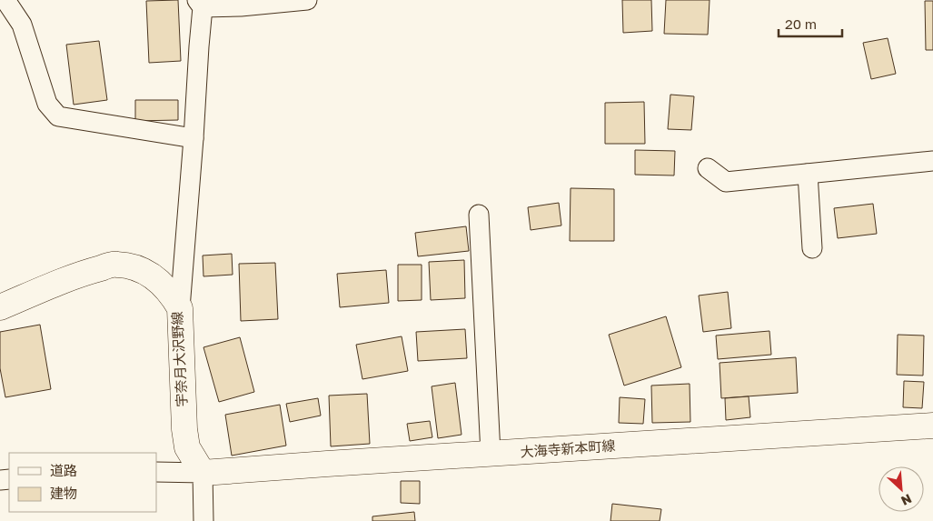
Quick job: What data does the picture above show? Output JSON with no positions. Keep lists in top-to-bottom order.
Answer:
{
  "streets": {
    "main road": ["宇奈月大沢野線", "大海寺新本町線"]
  },
  "crossings": [
    ["宇奈月大沢野線", "大海寺新本町線"]
  ],
  "legend": ["道路", "建物"],
  "scale_bar": "20 m",
  "north": "bottom right"
}
